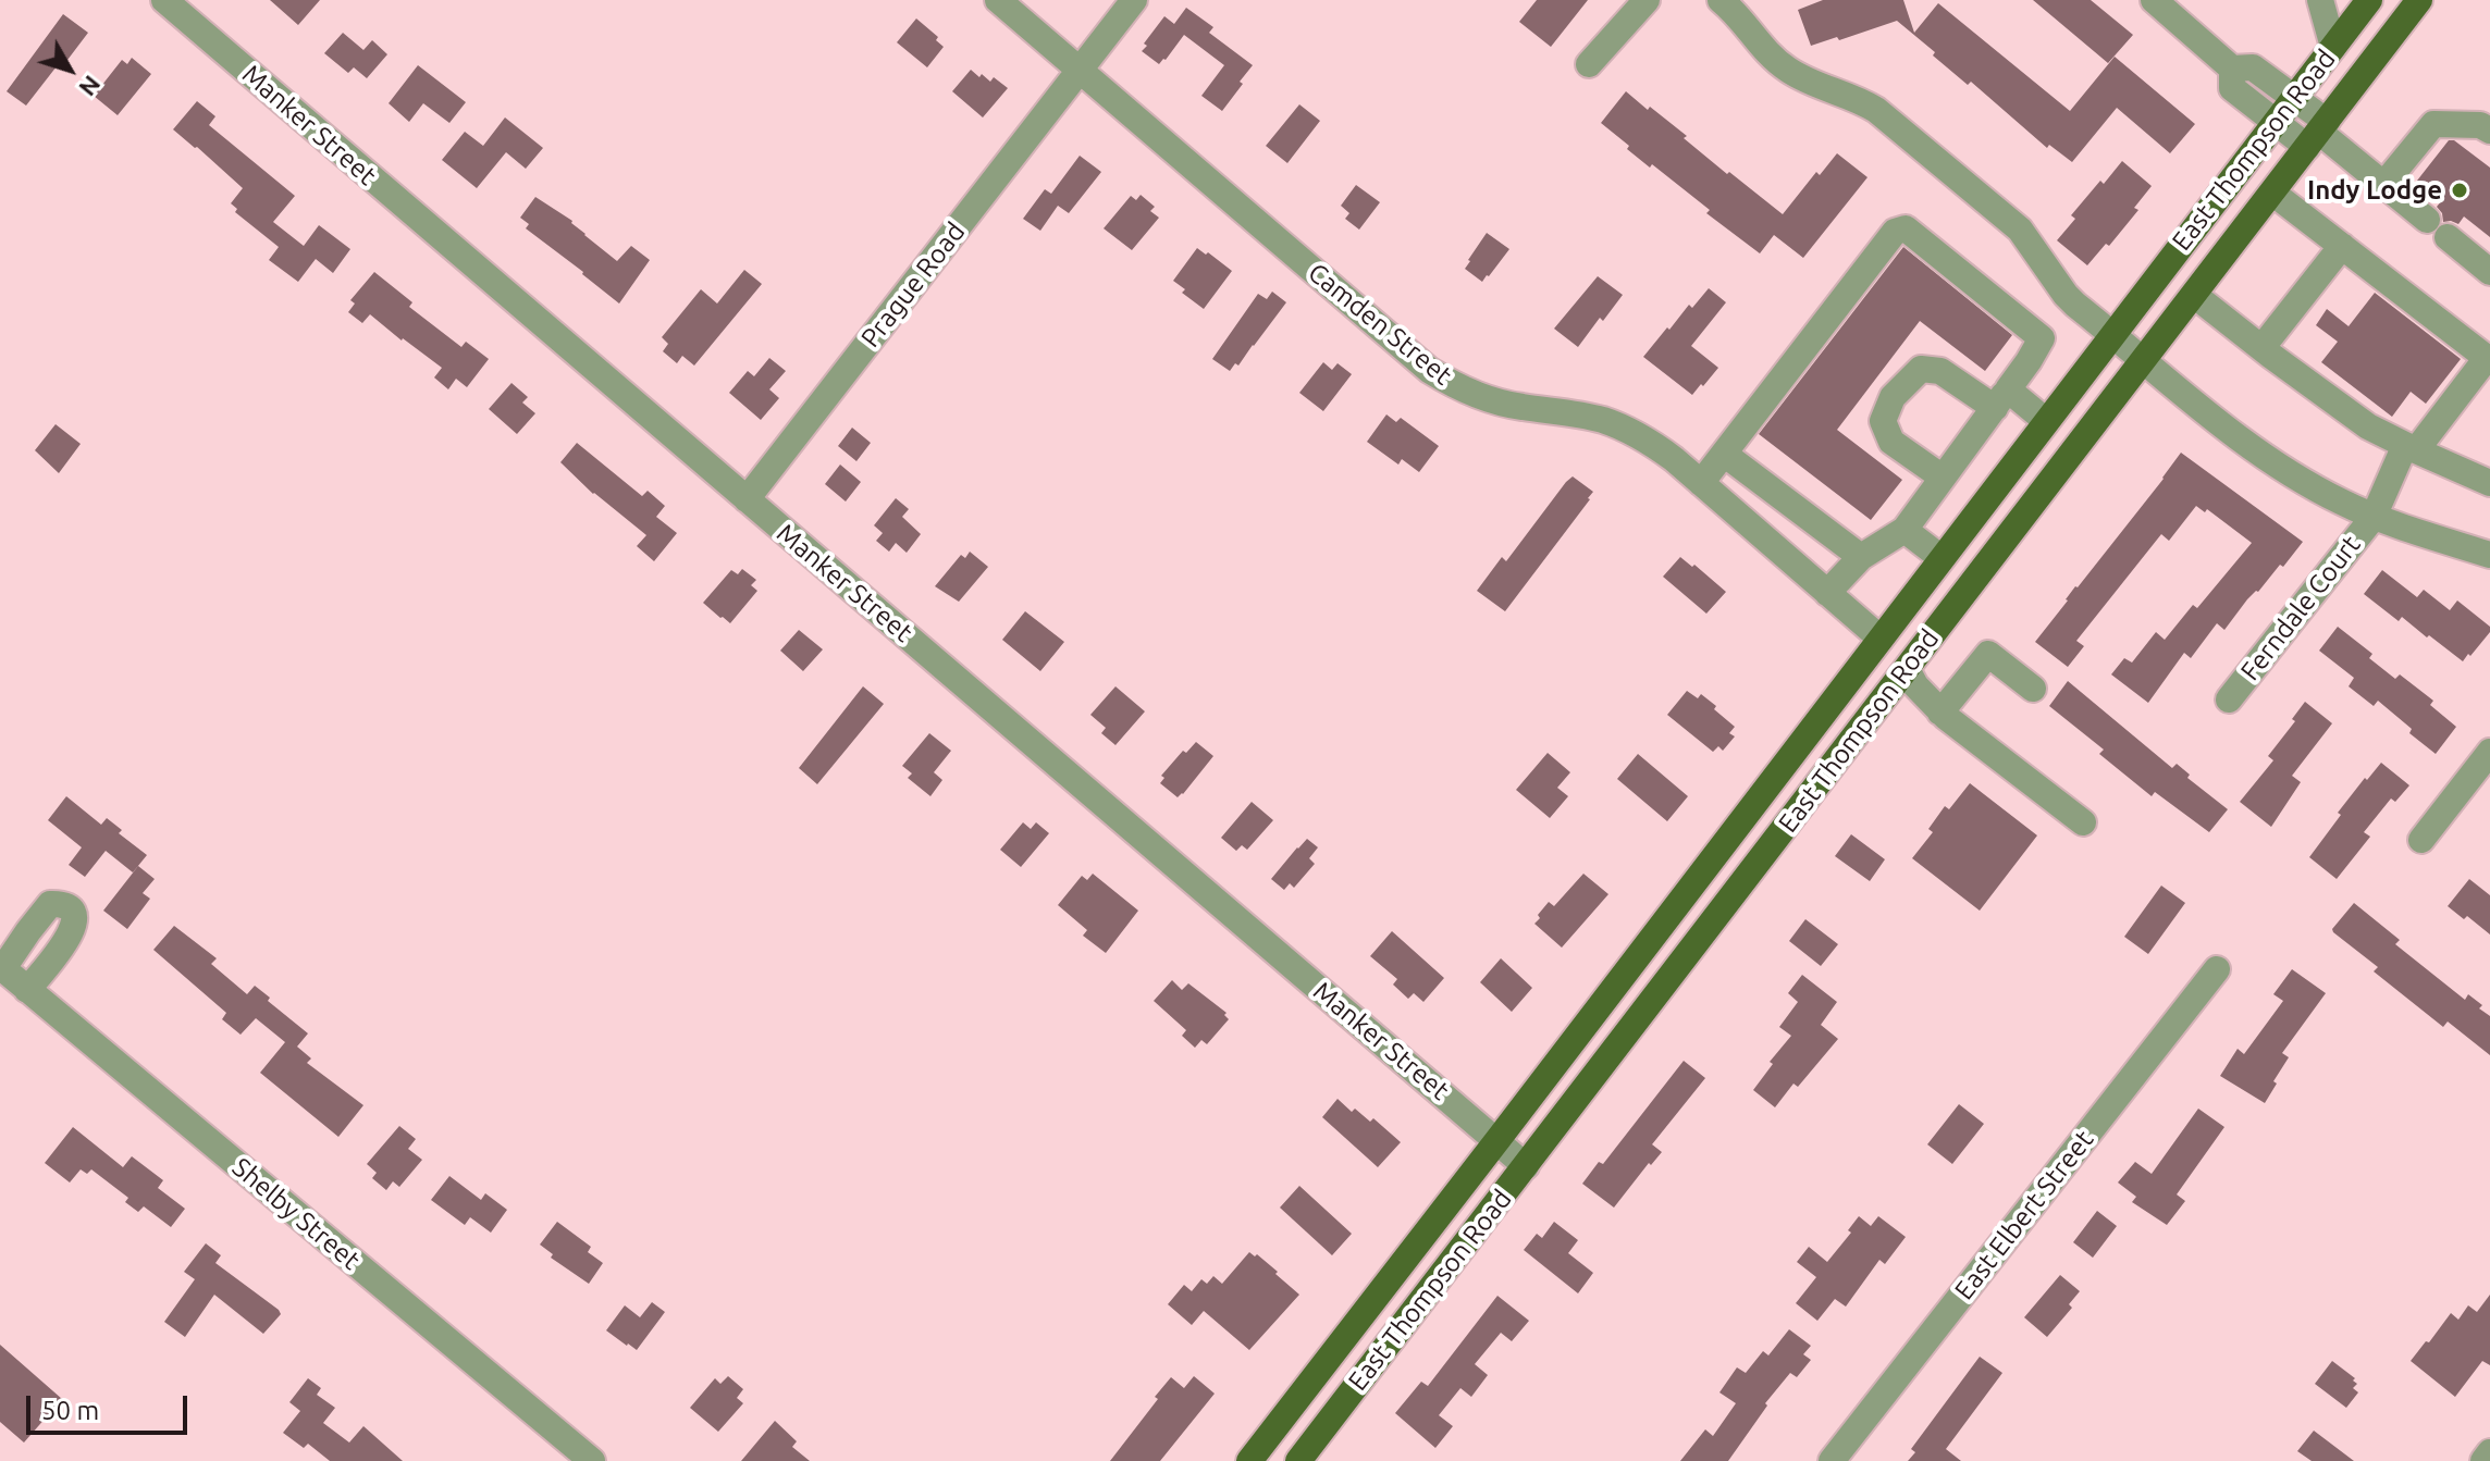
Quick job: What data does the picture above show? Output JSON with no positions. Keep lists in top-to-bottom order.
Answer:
{
  "streets": {
    "main road": ["East Thompson Road"],
    "street": [
      "Manker Street",
      "Prague Road",
      "Camden Street",
      "Ferndale Court",
      "Shelby Street",
      "East Elbert Street"
    ]
  },
  "crossings": [
    ["Manker Street", "East Thompson Road"],
    ["Manker Street", "Prague Road"],
    ["East Thompson Road", "Camden Street"],
    ["Prague Road", "Camden Street"]
  ],
  "places": ["Indy Lodge"],
  "scale_bar": "50 m",
  "north": "bottom right"
}
